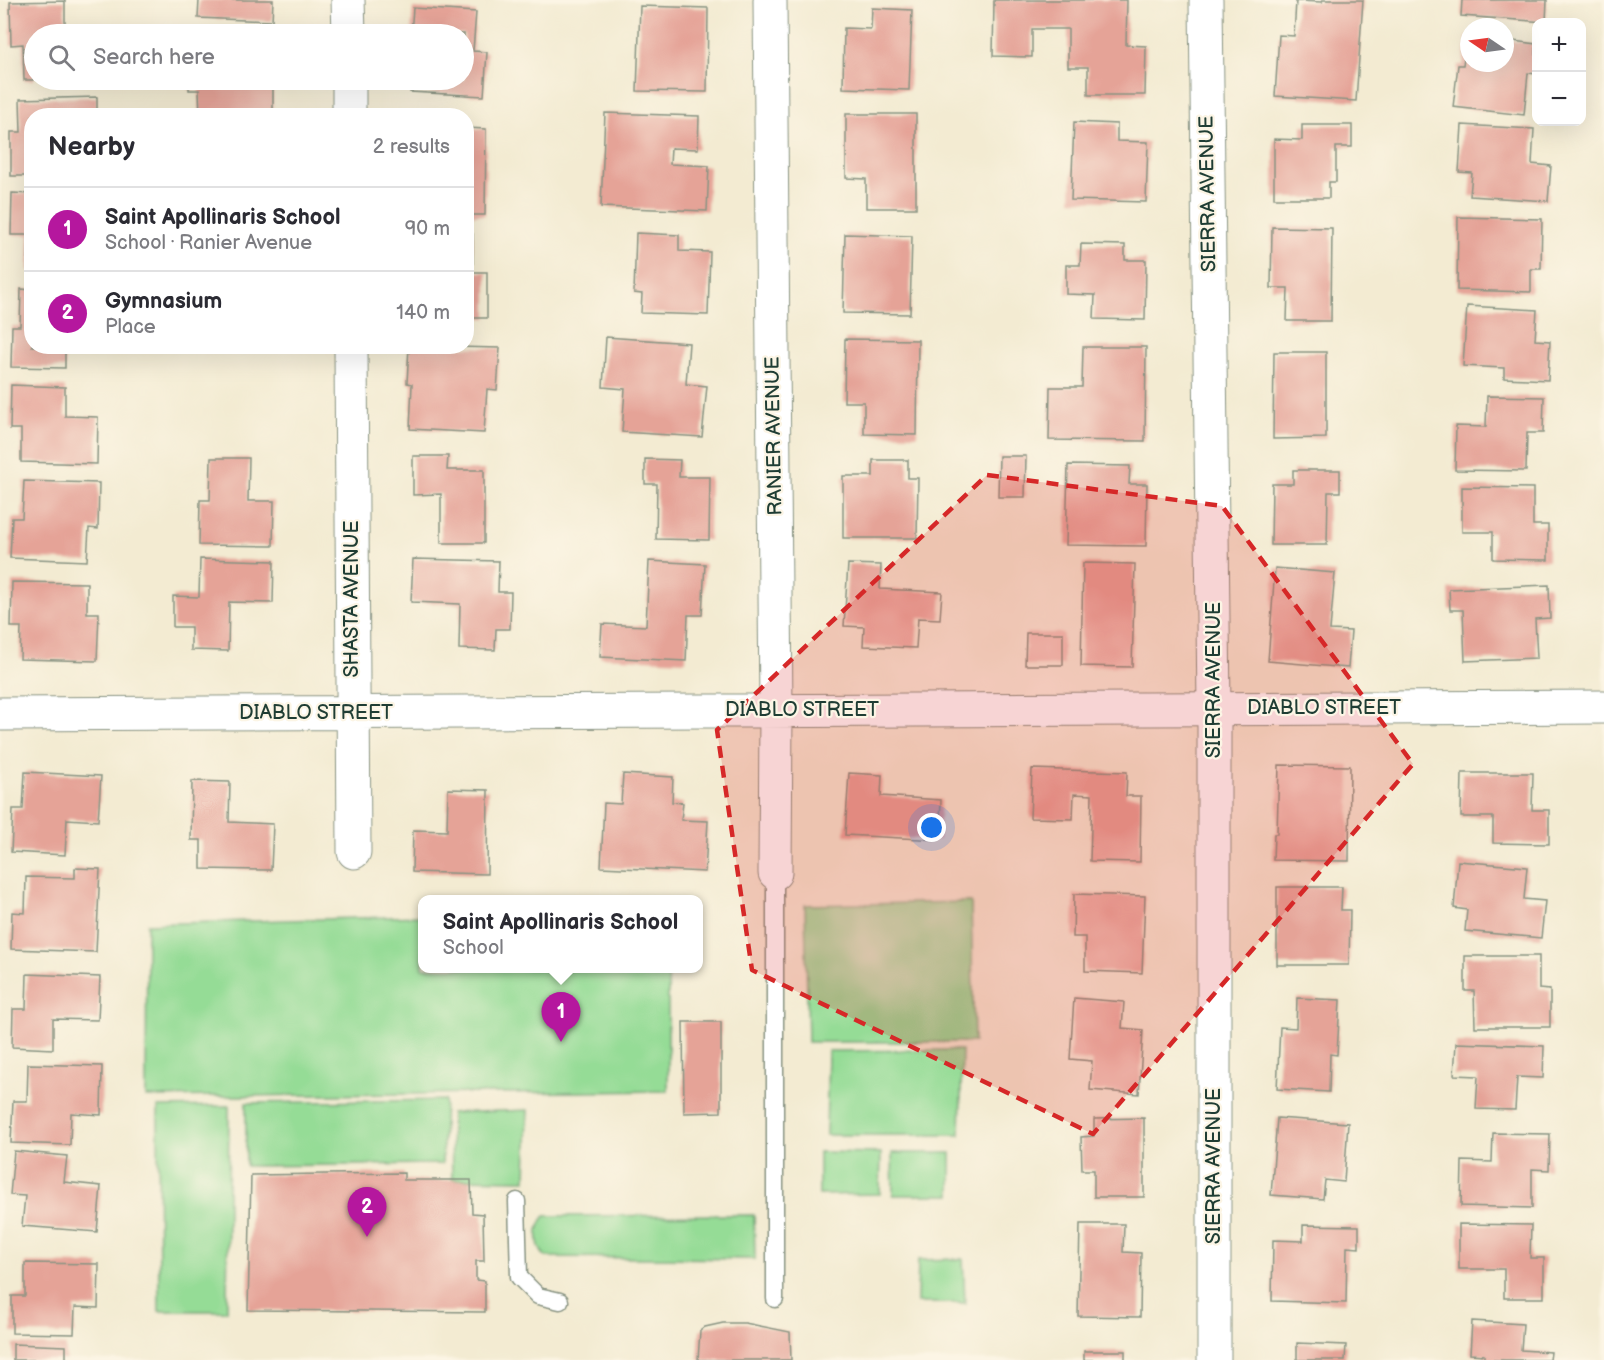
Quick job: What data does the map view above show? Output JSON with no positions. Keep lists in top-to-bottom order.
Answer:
{
  "streets": {
    "street": [
      "SIERRA AVENUE",
      "RANIER AVENUE",
      "SHASTA AVENUE",
      "DIABLO STREET"
    ]
  },
  "crossings": [
    ["SIERRA AVENUE", "DIABLO STREET"],
    ["RANIER AVENUE", "DIABLO STREET"],
    ["SHASTA AVENUE", "DIABLO STREET"]
  ],
  "north": "left",
  "page": {
    "map_buttons": ["+", "−"],
    "search": "Search here",
    "heading": ["Nearby", "2 results"],
    "list": [
      {
        "mark": "1",
        "name": "Saint Apollinaris School",
        "note": "School · Ranier Avenue",
        "value": "90 m"
      },
      {
        "mark": "2",
        "name": "Gymnasium",
        "note": "Place",
        "value": "140 m"
      }
    ],
    "popup": ["Saint Apollinaris School", "School"],
    "pins": ["1", "2"]
  }
}
